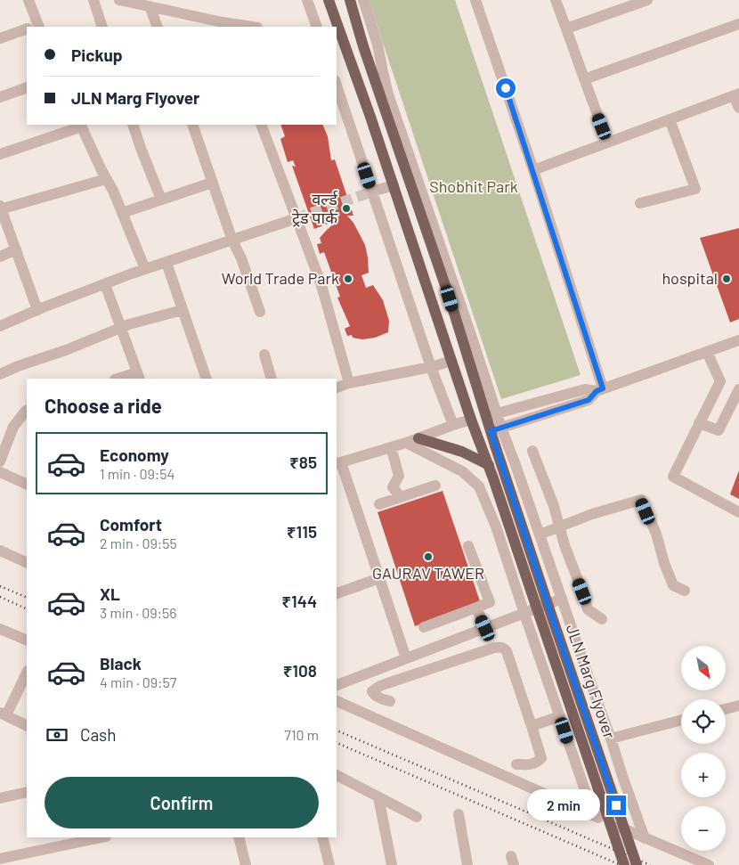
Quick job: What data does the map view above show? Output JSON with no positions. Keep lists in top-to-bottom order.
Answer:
{
  "streets": {
    "main road": ["JLN Marg Flyover"]
  },
  "parks": ["Shobhit Park"],
  "places": [
    "वर्ल्ड ट्रेड पार्क",
    "World Trade Park",
    "hospital",
    "GAURAV TAWER"
  ],
  "north": "bottom right",
  "page": {
    "banner": ["Pickup", "JLN Marg Flyover"],
    "heading": "Choose a ride",
    "list": [
      {
        "name": "Economy",
        "note": "1 min · 09:54",
        "value": "₹85"
      },
      {
        "name": "Comfort",
        "note": "2 min · 09:55",
        "value": "₹115"
      },
      {
        "name": "XL",
        "note": "3 min · 09:56",
        "value": "₹144"
      },
      {
        "name": "Black",
        "note": "4 min · 09:57",
        "value": "₹108"
      }
    ],
    "map_buttons": ["+", "−"],
    "pay": ["Cash", "710 m"],
    "buttons": "Confirm",
    "bubble": "2 min"
  }
}
